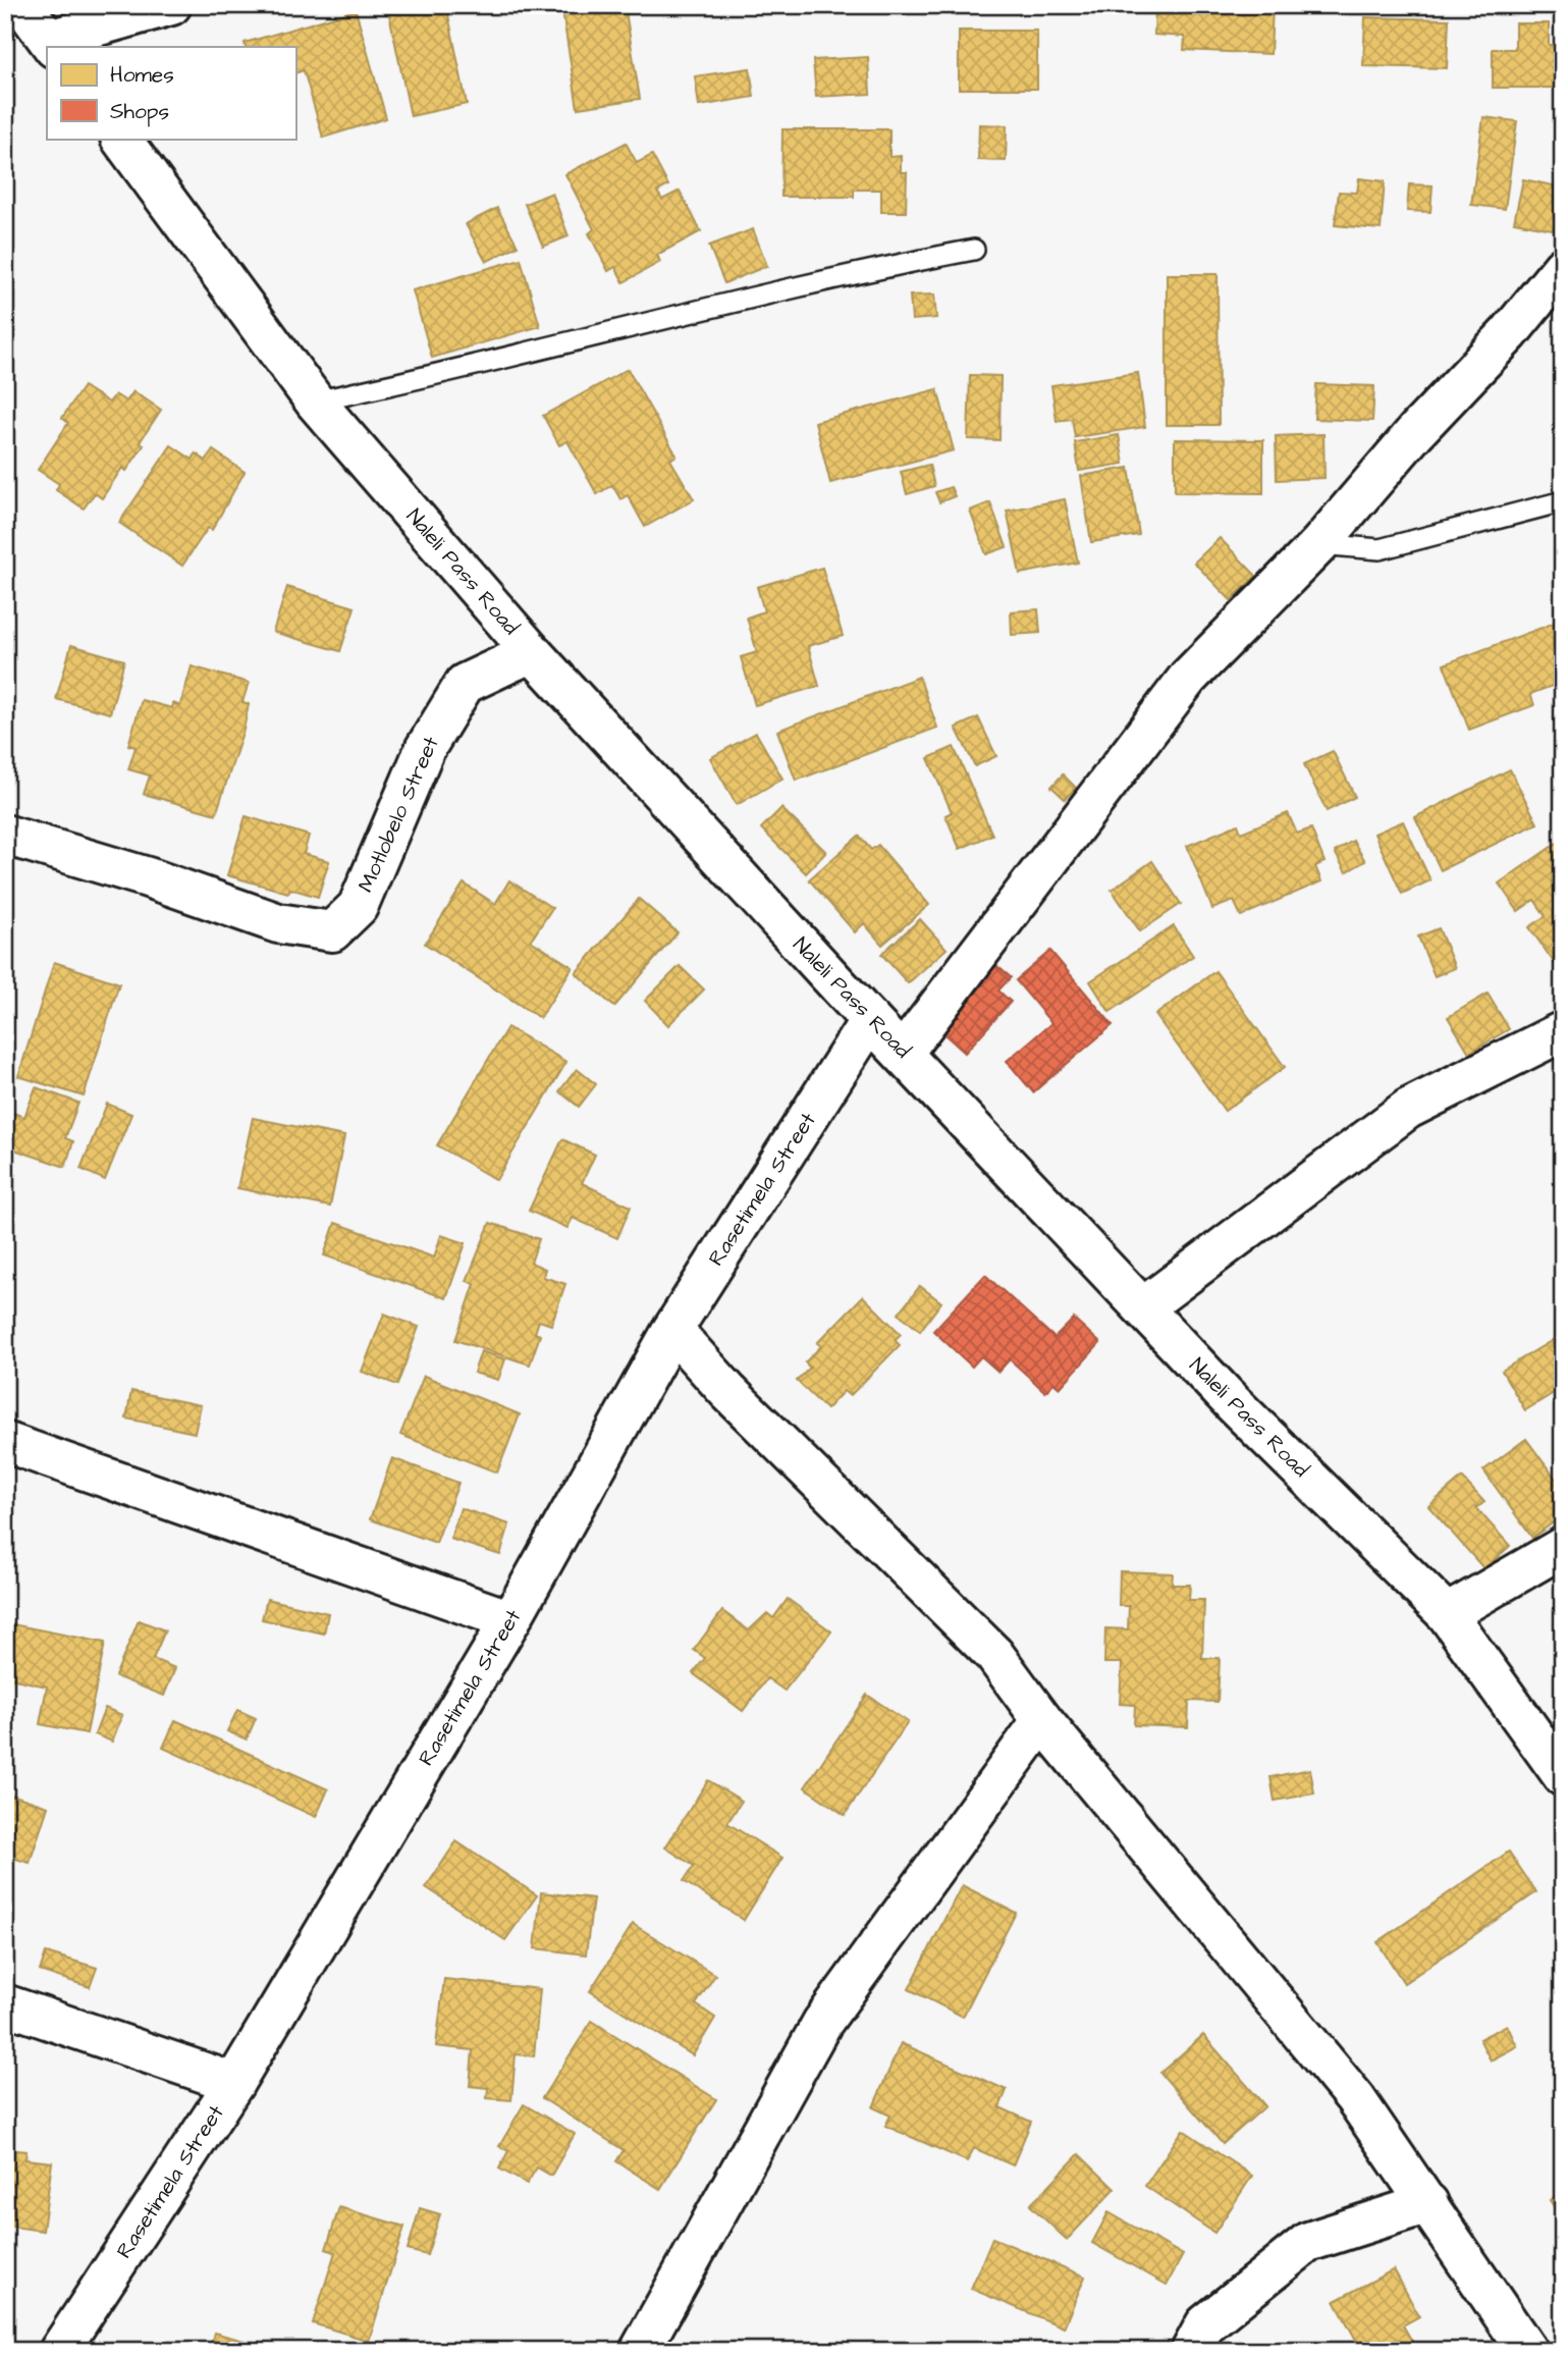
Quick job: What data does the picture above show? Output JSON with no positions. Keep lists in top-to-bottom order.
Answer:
{
  "streets": {
    "street": ["Naleli Pass Road", "Motlobelo Street", "Rasetimela Street"]
  },
  "crossings": [
    ["Naleli Pass Road", "Motlobelo Street"],
    ["Naleli Pass Road", "Rasetimela Street"]
  ],
  "legend": ["Homes", "Shops"]
}
